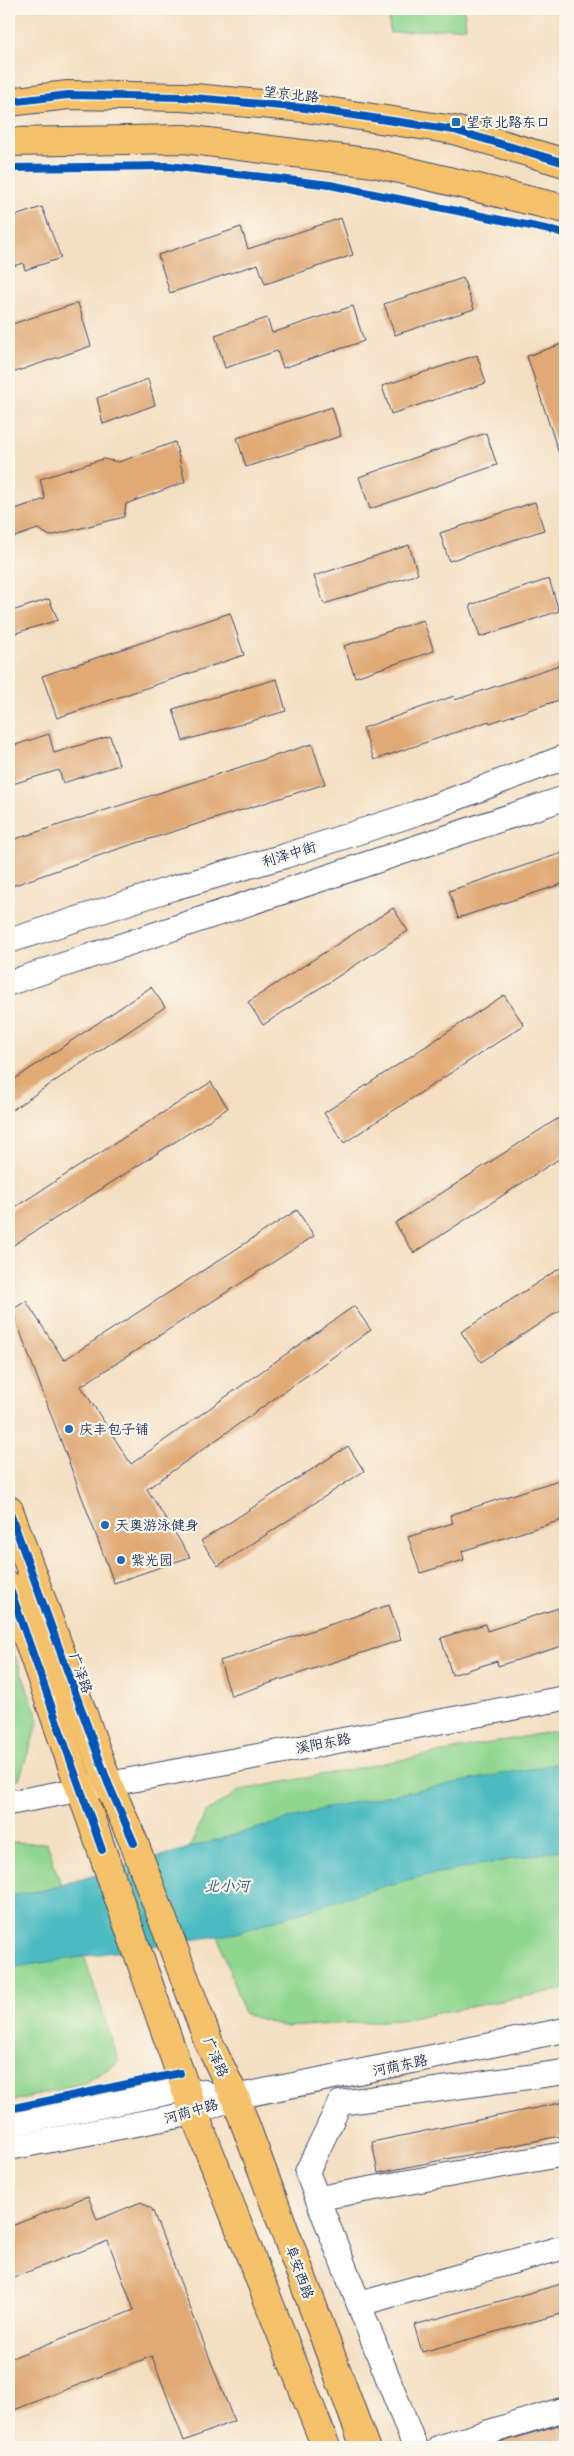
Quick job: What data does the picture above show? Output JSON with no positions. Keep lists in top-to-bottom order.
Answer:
{
  "streets": {
    "main road": ["望京北路", "广泽路", "阜安西路"],
    "street": [
      "利泽中街",
      "溪阳东路",
      "河荫东路",
      "河荫中路"
    ]
  },
  "crossings": [
    ["广泽路", "溪阳东路"],
    ["广泽路", "河荫东路"],
    ["广泽路", "河荫中路"],
    ["广泽路", "阜安西路"],
    ["河荫东路", "河荫中路"],
    ["河荫东路", "阜安西路"],
    ["河荫中路", "阜安西路"]
  ],
  "water": ["北小河"],
  "places": {
    "transit": ["望京北路东口"],
    "other": ["庆丰包子铺", "天奥游泳健身", "紫光园"]
  }
}
